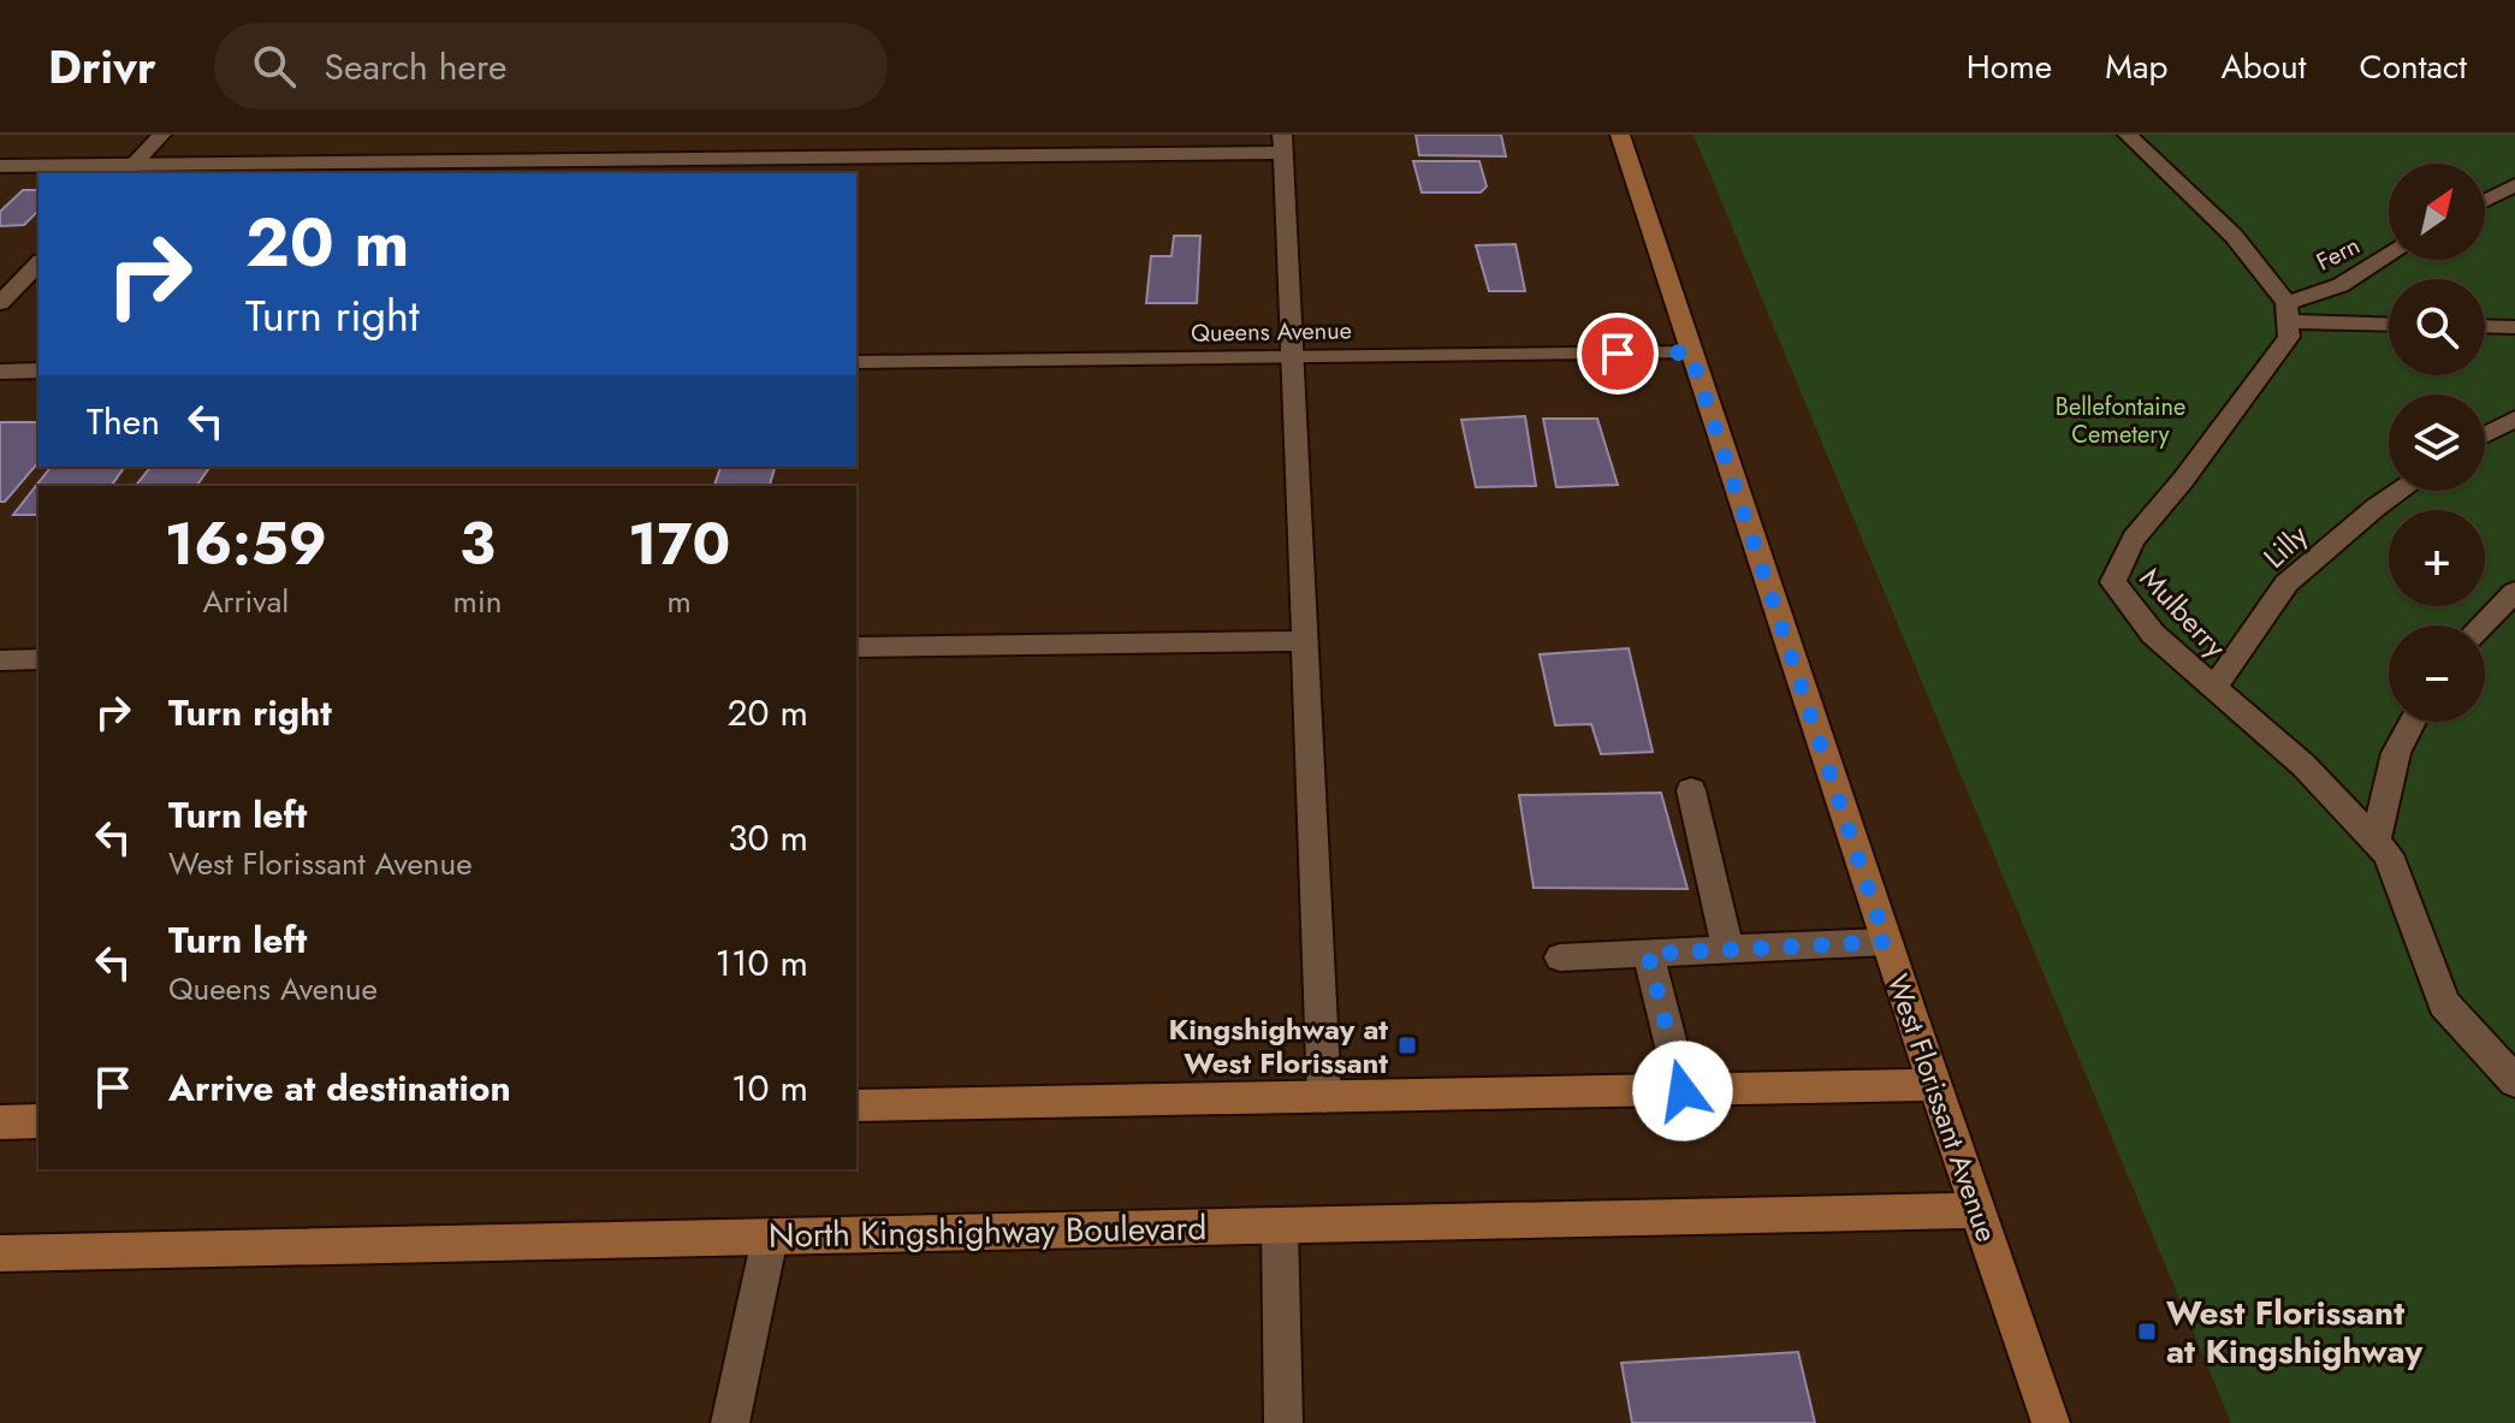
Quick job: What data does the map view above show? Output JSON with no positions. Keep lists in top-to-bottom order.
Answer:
{
  "streets": {
    "main road": ["West Florissant Avenue", "North Kingshighway Boulevard"],
    "street": [
      "Fern",
      "Queens Avenue",
      "Lilly",
      "Mulberry"
    ]
  },
  "crossings": [
    ["Fern", "Mulberry"],
    ["Queens Avenue", "West Florissant Avenue"],
    ["Lilly", "Mulberry"],
    ["West Florissant Avenue", "North Kingshighway Boulevard"]
  ],
  "parks": ["Bellefontaine Cemetery"],
  "places": {
    "transit": ["Kingshighway at West Florissant", "West Florissant at Kingshighway"]
  },
  "north": "top right",
  "page": {
    "header": "Drivr",
    "search": "Search here",
    "nav": [
      "Home",
      "Map",
      "About",
      "Contact"
    ],
    "map_buttons": ["+", "−"],
    "turn": ["20 m", "Turn right"],
    "then": "Then",
    "eta": [
      "16:59",
      "Arrival",
      "3",
      "min",
      "170",
      "m"
    ],
    "list": [
      {
        "name": "Turn right",
        "value": "20 m"
      },
      {
        "name": "Turn left",
        "note": "West Florissant Avenue",
        "value": "30 m"
      },
      {
        "name": "Turn left",
        "note": "Queens Avenue",
        "value": "110 m"
      },
      {
        "name": "Arrive at destination",
        "value": "10 m"
      }
    ]
  }
}
